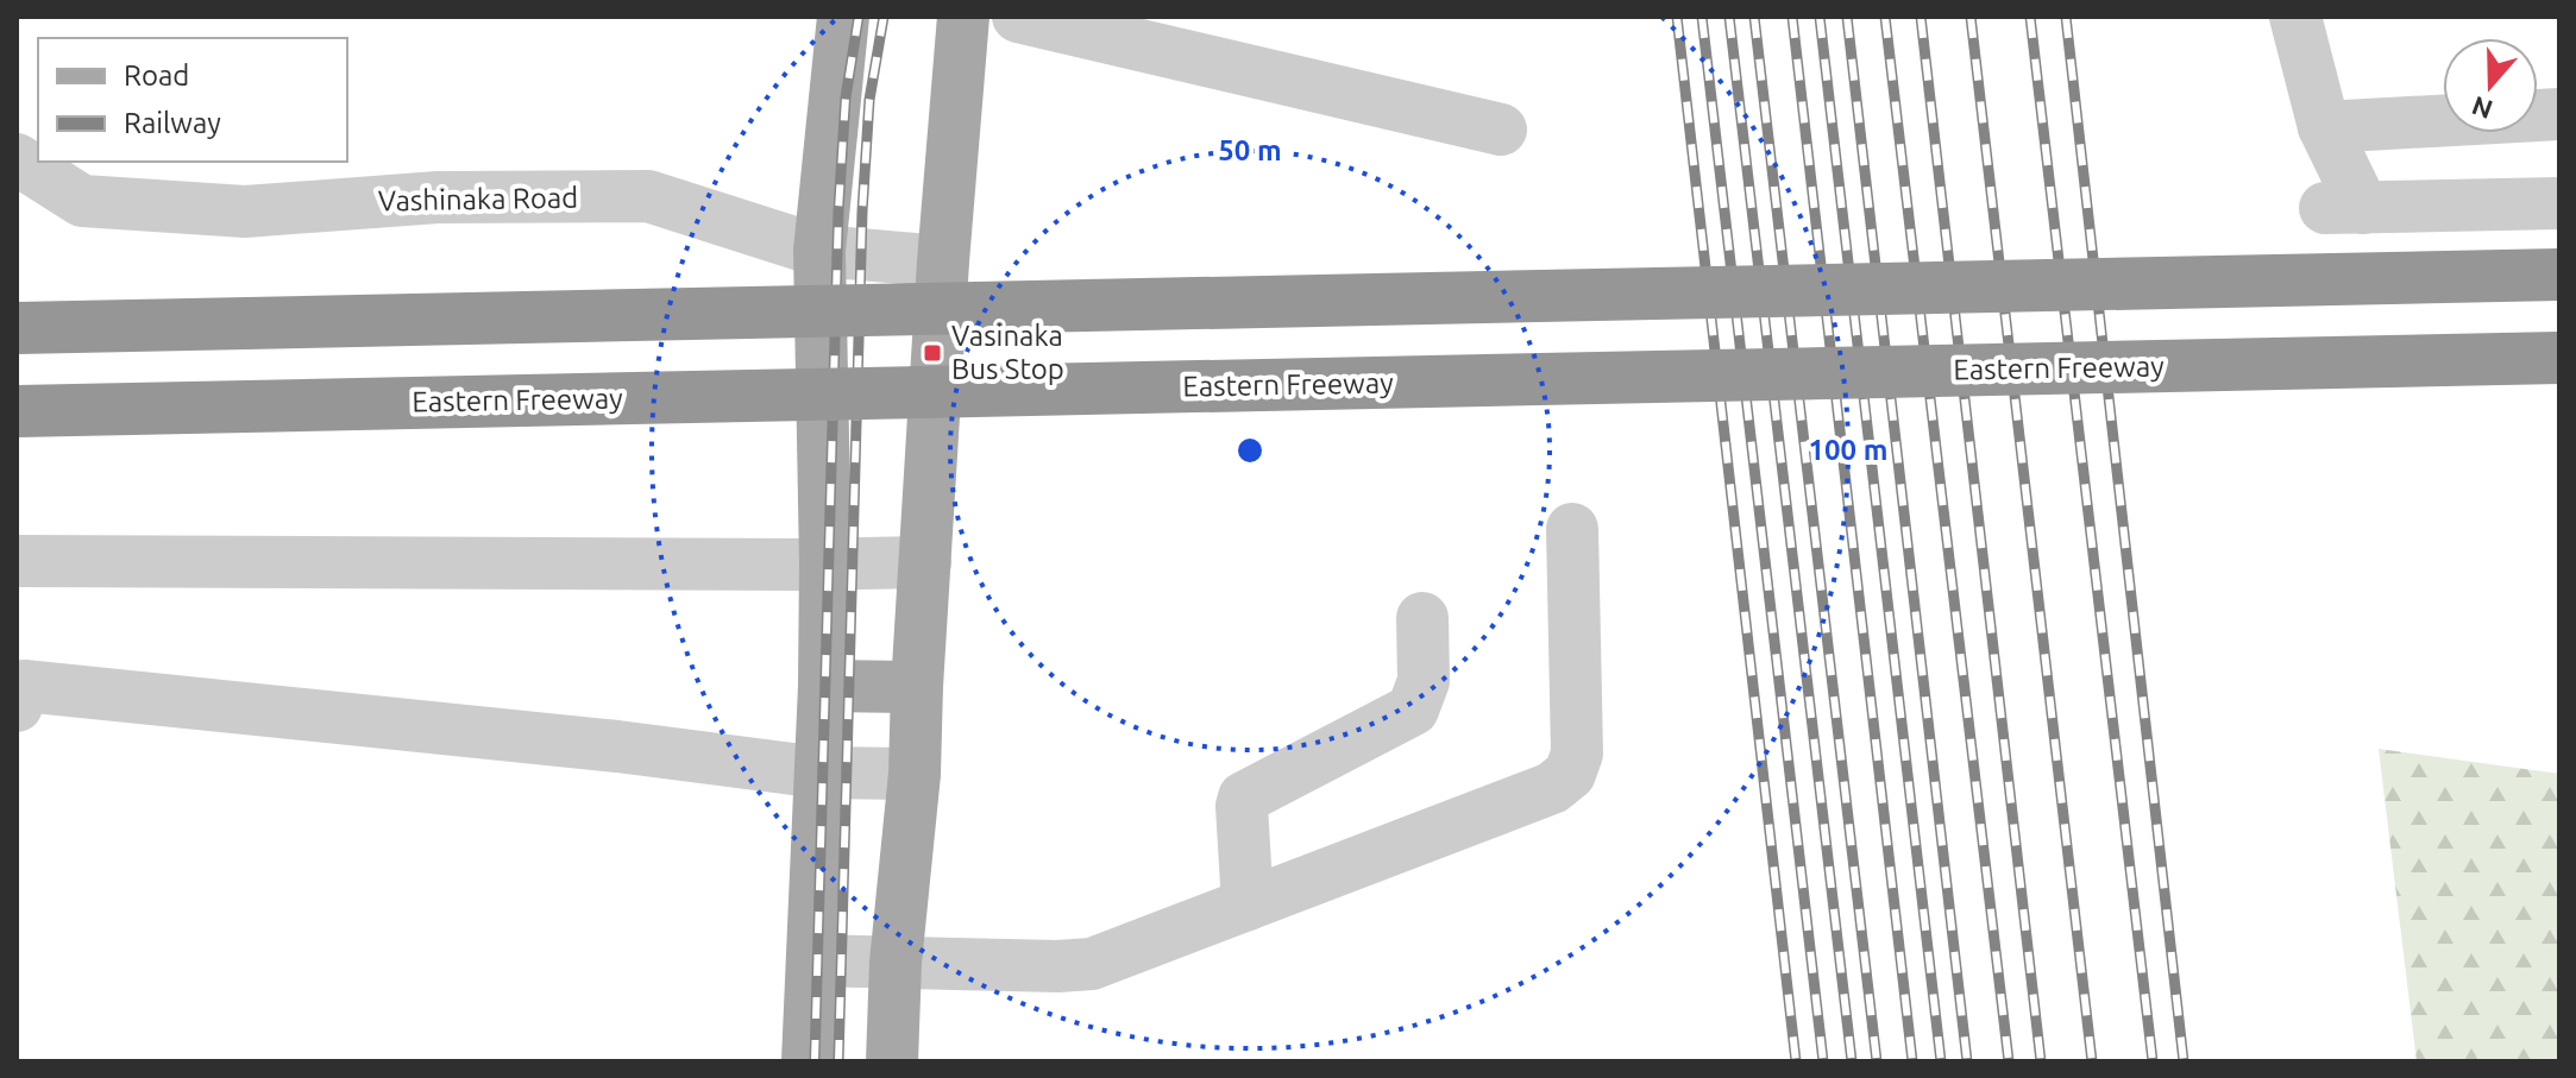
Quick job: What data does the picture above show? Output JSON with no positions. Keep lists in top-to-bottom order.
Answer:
{
  "streets": {
    "highway": ["Eastern Freeway"],
    "street": ["Vashinaka Road"]
  },
  "places": {
    "transit": ["Vasinaka Bus Stop"]
  },
  "legend": ["Road", "Railway"],
  "north": "bottom",
  "rings": ["50 m", "100 m"]
}
